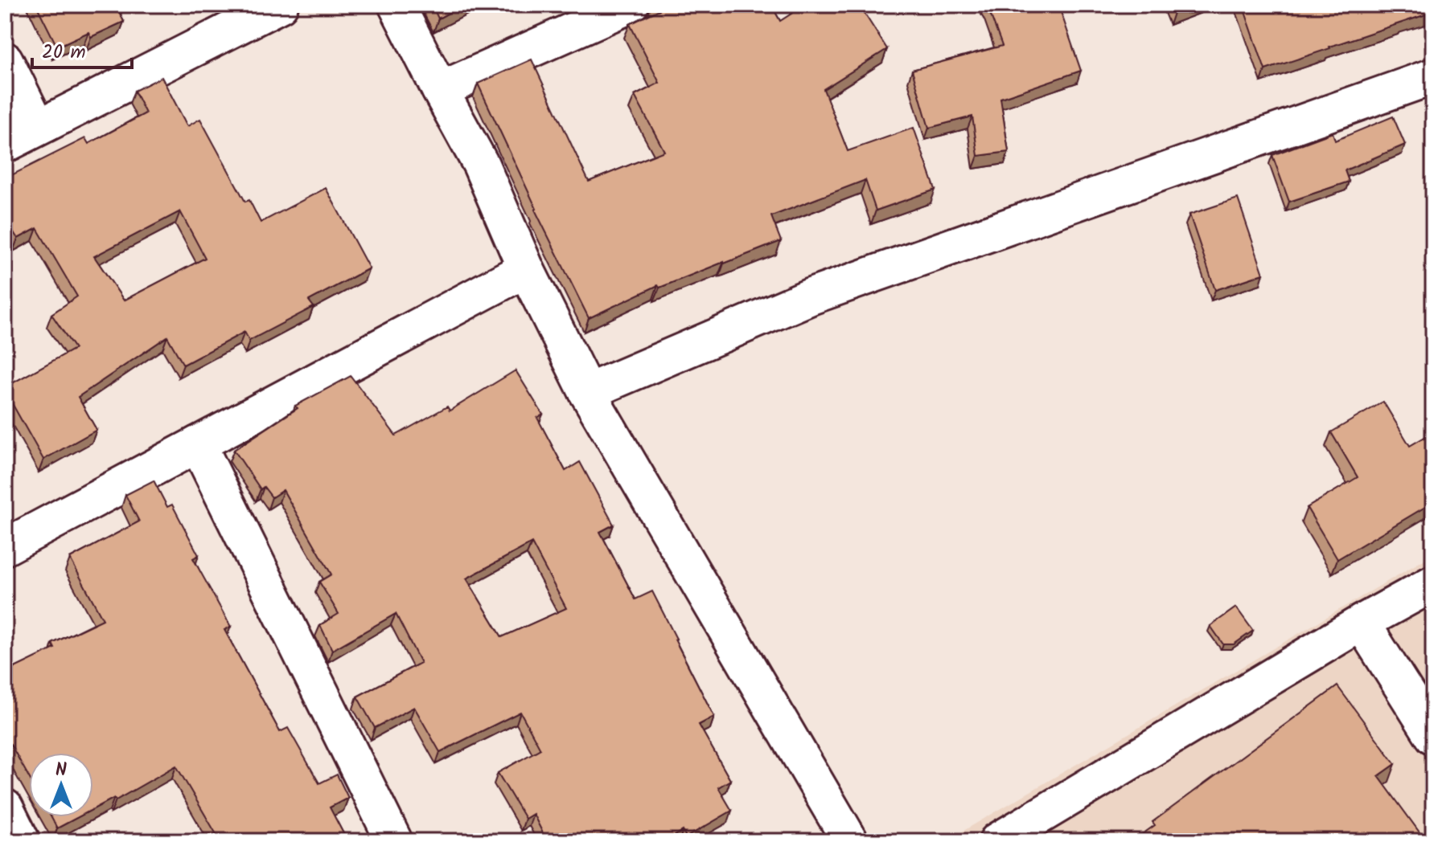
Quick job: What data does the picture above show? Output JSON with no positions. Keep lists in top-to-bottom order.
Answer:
{
  "scale_bar": "20 m",
  "north": "top"
}
